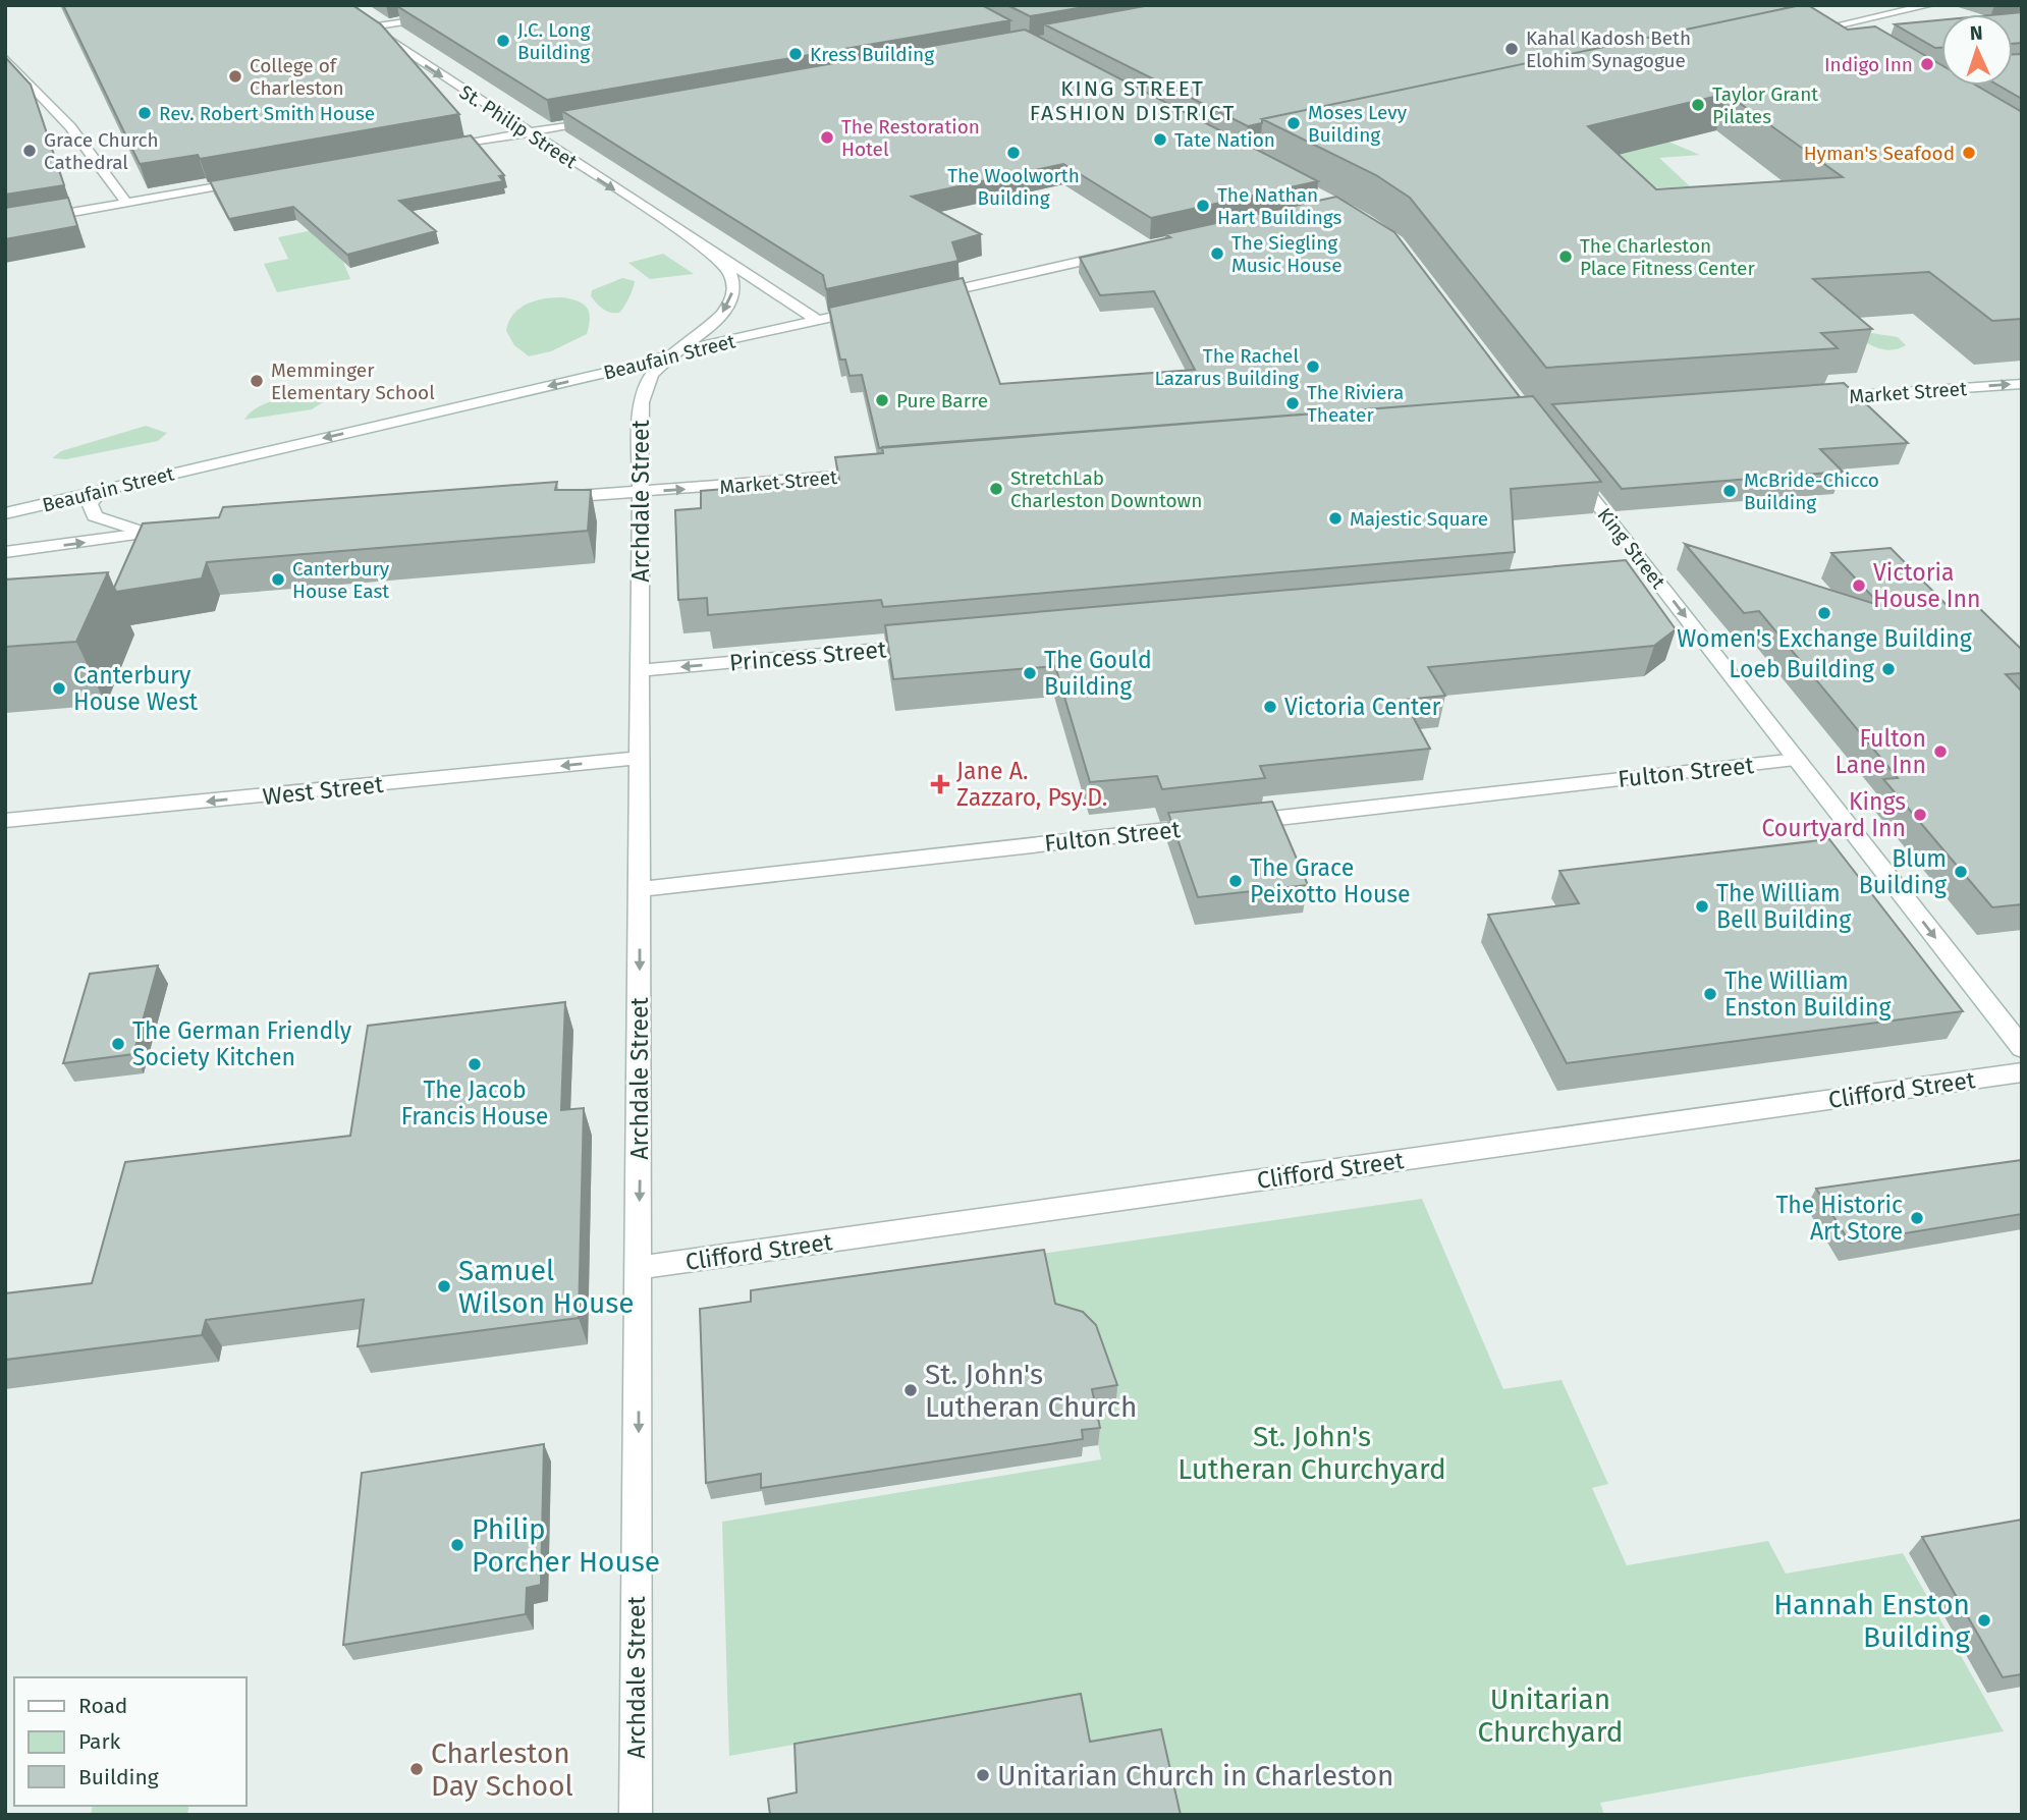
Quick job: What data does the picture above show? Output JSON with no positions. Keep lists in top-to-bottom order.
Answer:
{
  "streets": {
    "street": [
      "St. Philip Street",
      "Beaufain Street",
      "Market Street",
      "Archdale Street",
      "King Street",
      "Princess Street",
      "Fulton Street",
      "West Street",
      "Clifford Street"
    ]
  },
  "crossings": [
    ["St. Philip Street", "Beaufain Street"],
    ["St. Philip Street", "Archdale Street"],
    ["Beaufain Street", "Archdale Street"],
    ["Market Street", "Archdale Street"],
    ["Archdale Street", "Princess Street"],
    ["Archdale Street", "Fulton Street"],
    ["Archdale Street", "West Street"],
    ["Archdale Street", "Clifford Street"],
    ["King Street", "Fulton Street"]
  ],
  "one_way": [
    "St. Philip Street",
    "Beaufain Street",
    "Market Street",
    "Archdale Street",
    "King Street",
    "Princess Street",
    "West Street"
  ],
  "districts": ["KING STREET FASHION DISTRICT"],
  "parks": ["St. John's Lutheran Churchyard", "Unitarian Churchyard"],
  "places": {
    "other": [
      "J.C. Long Building",
      "Kahal Kadosh Beth Elohim Synagogue",
      "Kress Building",
      "Indigo Inn",
      "College of Charleston",
      "Taylor Grant Pilates",
      "Rev. Robert Smith House",
      "Moses Levy Building",
      "The Restoration Hotel",
      "Tate Nation",
      "Grace Church Cathedral",
      "The Woolworth Building",
      "Hyman's Seafood",
      "The Nathan Hart Buildings",
      "The Siegling Music House",
      "The Charleston Place Fitness Center",
      "The Rachel Lazarus Building",
      "Memminger Elementary School",
      "Pure Barre",
      "The Riviera Theater",
      "StretchLab Charleston Downtown",
      "McBride-Chicco Building",
      "Majestic Square",
      "Canterbury House East",
      "Victoria House Inn",
      "Women's Exchange Building",
      "Loeb Building",
      "The Gould Building",
      "Canterbury House West",
      "Victoria Center",
      "Fulton Lane Inn",
      "Kings Courtyard Inn",
      "Blum Building",
      "The Grace Peixotto House",
      "The William Bell Building",
      "The William Enston Building",
      "The German Friendly Society Kitchen",
      "The Jacob Francis House",
      "The Historic Art Store",
      "Samuel Wilson House",
      "St. John's Lutheran Church",
      "Philip Porcher House",
      "Hannah Enston Building",
      "Charleston Day School",
      "Unitarian Church in Charleston"
    ],
    "health": ["Jane A. Zazzaro, Psy.D."]
  },
  "legend": ["Road", "Park", "Building"],
  "north": "top"
}
